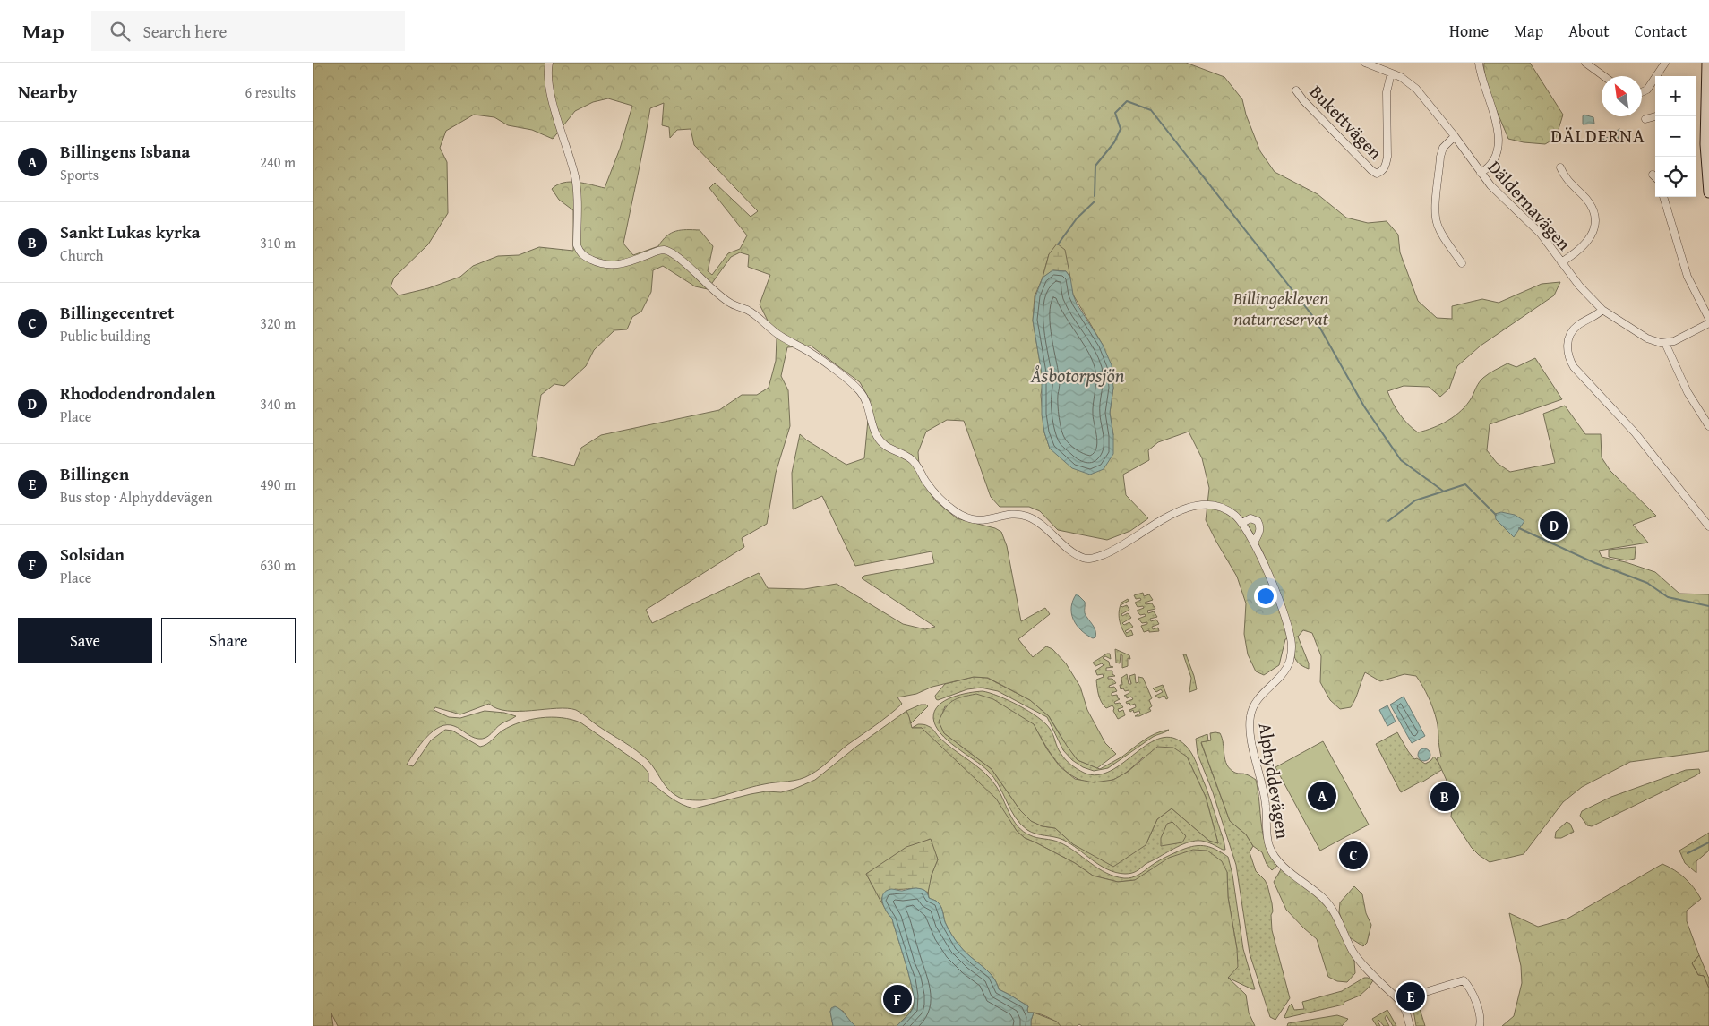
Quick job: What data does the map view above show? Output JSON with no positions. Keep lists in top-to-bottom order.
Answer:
{
  "streets": {
    "street": ["Bukettvägen", "Däldernavägen", "Alphyddevägen"]
  },
  "crossings": [
    ["Bukettvägen", "Däldernavägen"]
  ],
  "districts": ["DÄLDERNA"],
  "water": ["Åsbotorpsjön"],
  "parks": ["Billingekleven naturreservat"],
  "north": "top left",
  "page": {
    "header": "Map",
    "search": "Search here",
    "nav": [
      "Home",
      "Map",
      "About",
      "Contact"
    ],
    "heading": ["Nearby", "6 results"],
    "map_buttons": ["+", "−"],
    "list": [
      {
        "mark": "A",
        "name": "Billingens Isbana",
        "note": "Sports",
        "value": "240 m"
      },
      {
        "mark": "B",
        "name": "Sankt Lukas kyrka",
        "note": "Church",
        "value": "310 m"
      },
      {
        "mark": "C",
        "name": "Billingecentret",
        "note": "Public building",
        "value": "320 m"
      },
      {
        "mark": "D",
        "name": "Rhododendrondalen",
        "note": "Place",
        "value": "340 m"
      },
      {
        "mark": "E",
        "name": "Billingen",
        "note": "Bus stop · Alphyddevägen",
        "value": "490 m"
      },
      {
        "mark": "F",
        "name": "Solsidan",
        "note": "Place",
        "value": "630 m"
      }
    ],
    "pins": [
      "D",
      "A",
      "B",
      "C",
      "E",
      "F"
    ],
    "buttons": ["Save", "Share"]
  }
}
